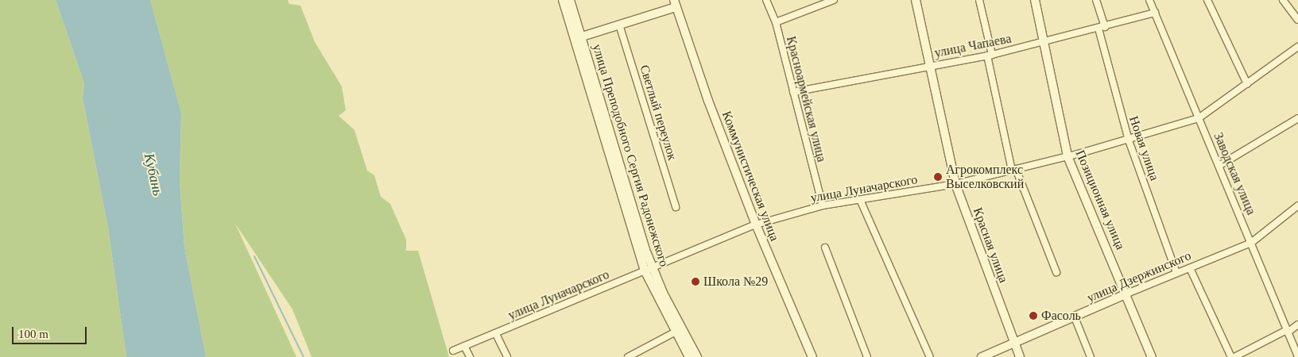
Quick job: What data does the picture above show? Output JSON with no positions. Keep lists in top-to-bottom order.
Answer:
{
  "streets": {
    "street": [
      "улица Чапаева",
      "Красноармейская улица",
      "Светлый переулок",
      "Новая улица",
      "улица Преподобного Сергия Радонежского",
      "Заводская улица",
      "Коммунистическая улица",
      "улица Луначарского",
      "Позиционная улица",
      "Красная улица",
      "улица Дзержинского"
    ]
  },
  "crossings": [
    ["улица Чапаева", "Красноармейская улица"],
    ["улица Чапаева", "Новая улица"],
    ["улица Чапаева", "Заводская улица"],
    ["улица Чапаева", "Позиционная улица"],
    ["улица Чапаева", "Красная улица"],
    ["Красноармейская улица", "улица Луначарского"],
    ["Новая улица", "улица Луначарского"],
    ["Новая улица", "улица Дзержинского"],
    ["улица Преподобного Сергия Радонежского", "улица Луначарского"],
    ["Заводская улица", "улица Луначарского"],
    ["Заводская улица", "улица Дзержинского"],
    ["Коммунистическая улица", "улица Луначарского"],
    ["улица Луначарского", "Позиционная улица"],
    ["улица Луначарского", "Красная улица"],
    ["Позиционная улица", "улица Дзержинского"],
    ["Красная улица", "улица Дзержинского"]
  ],
  "water": ["Кубань"],
  "places": ["Агрокомплекс Выселковский", "Школа №29", "Фасоль"],
  "scale_bar": "100 m"
}
